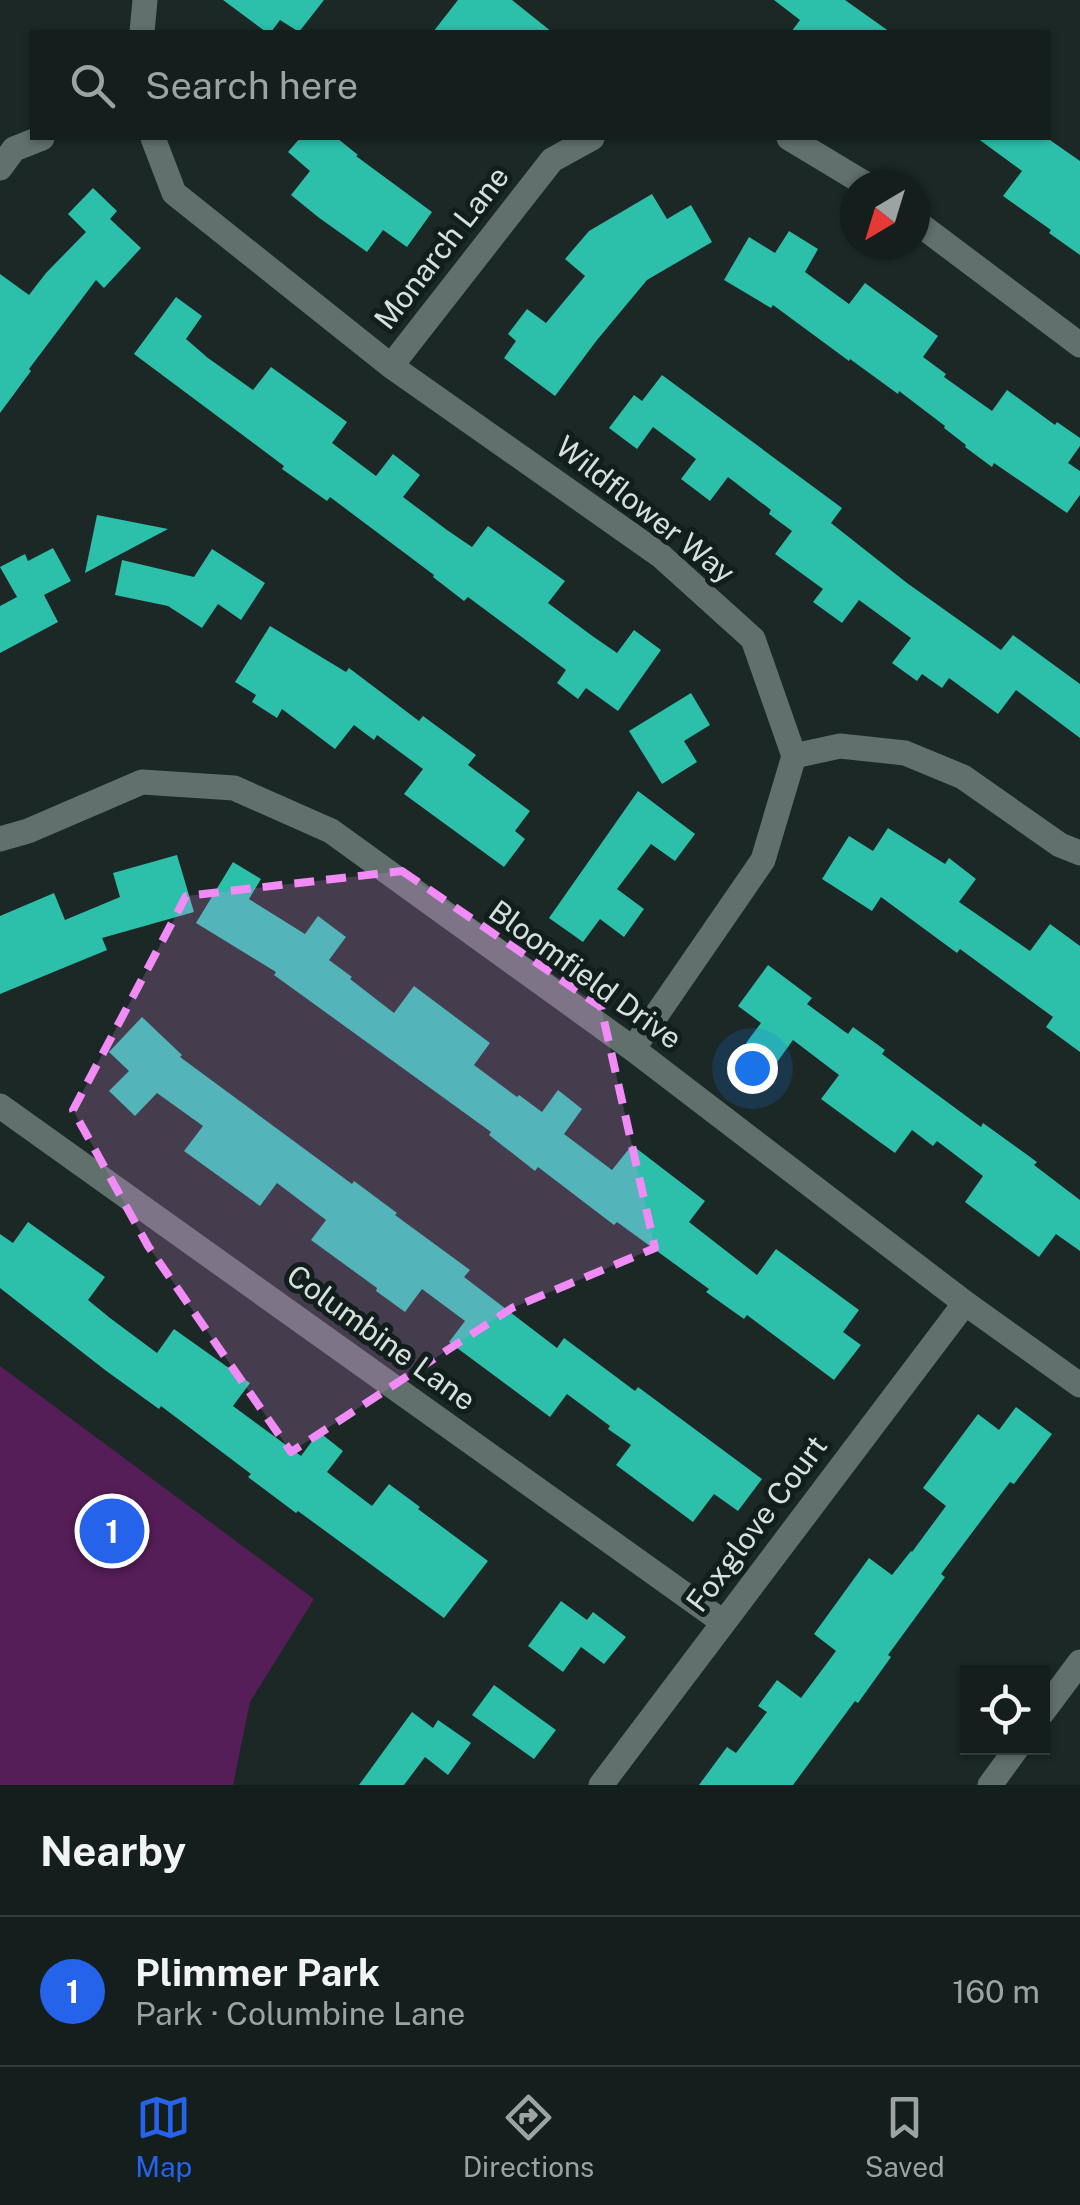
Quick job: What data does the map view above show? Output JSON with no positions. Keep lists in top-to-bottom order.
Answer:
{
  "streets": {
    "street": [
      "Monarch Lane",
      "Wildflower Way",
      "Bloomfield Drive",
      "Columbine Lane",
      "Foxglove Court"
    ]
  },
  "crossings": [
    ["Monarch Lane", "Wildflower Way"],
    ["Bloomfield Drive", "Foxglove Court"],
    ["Columbine Lane", "Foxglove Court"]
  ],
  "north": "bottom left",
  "page": {
    "search": "Search here",
    "pins": "1",
    "heading": "Nearby",
    "list": [
      {
        "mark": "1",
        "name": "Plimmer Park",
        "note": "Park · Columbine Lane",
        "value": "160 m"
      }
    ],
    "nav": ["Map", "Directions", "Saved"]
  }
}
